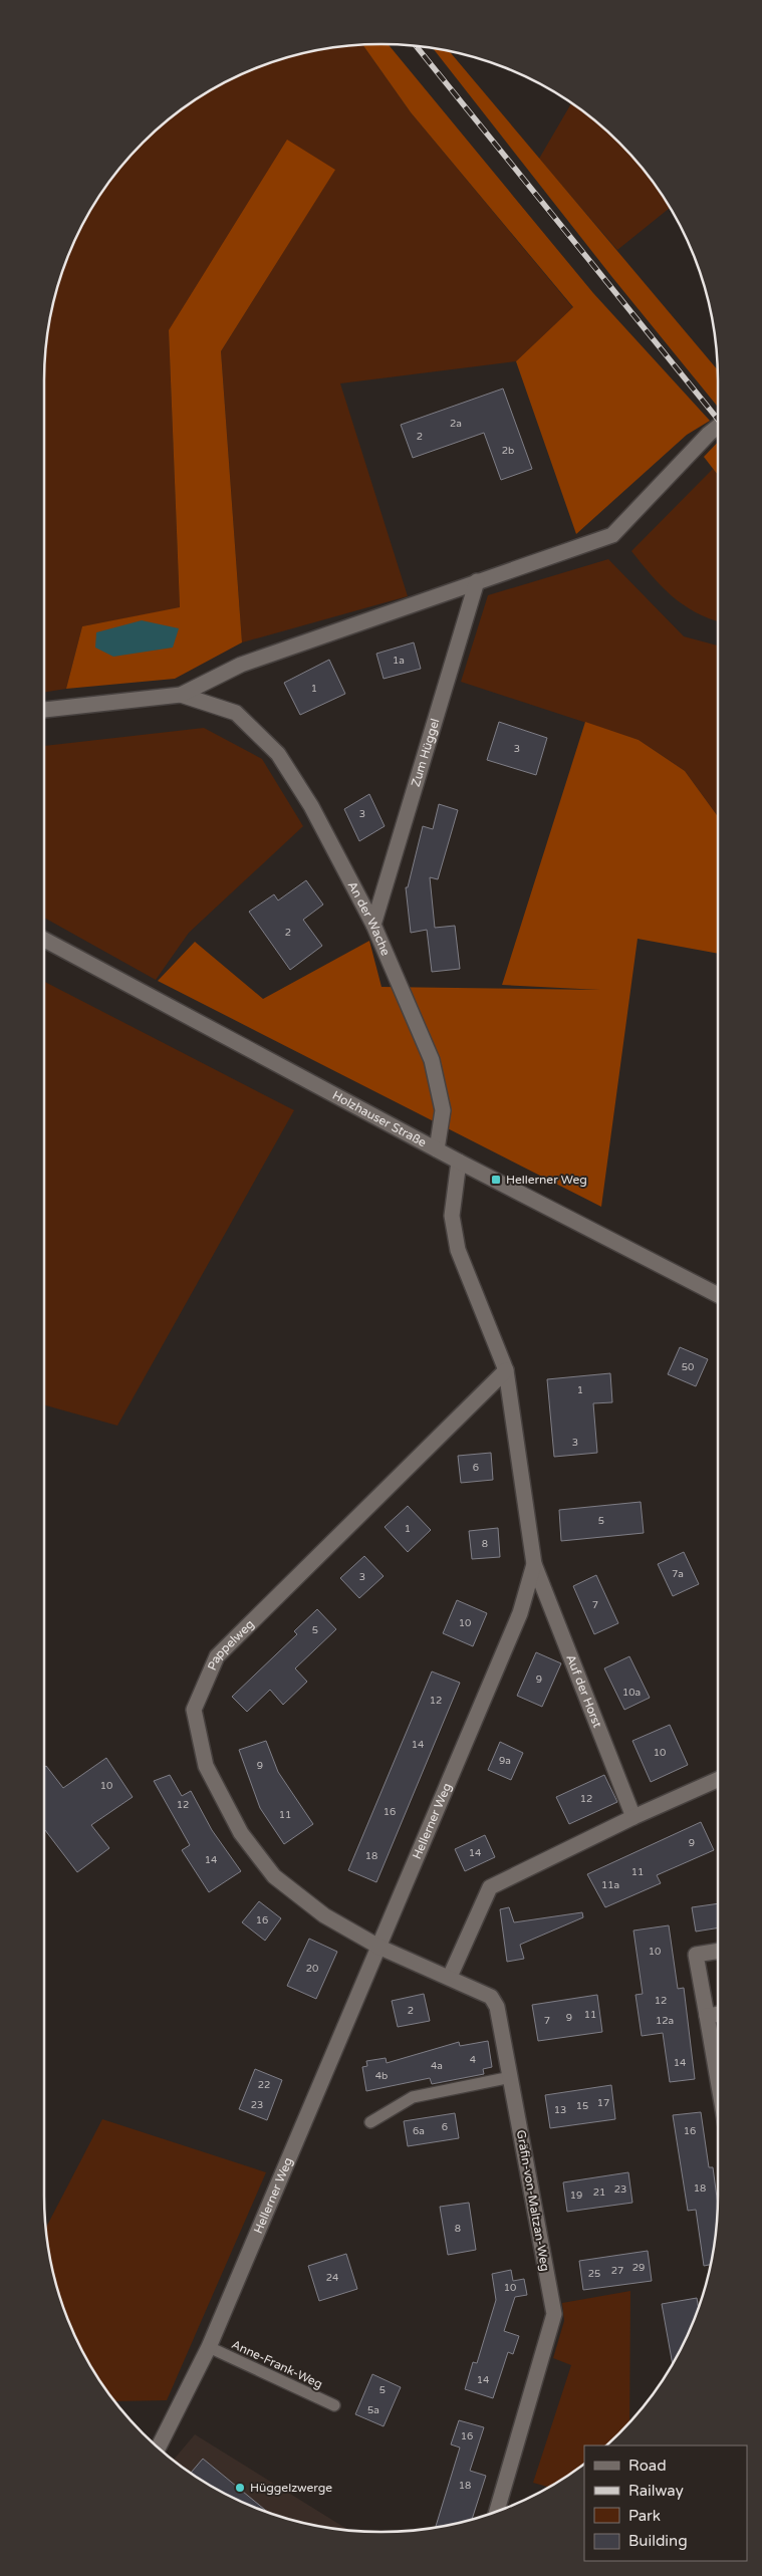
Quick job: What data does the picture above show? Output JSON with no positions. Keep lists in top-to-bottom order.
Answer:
{
  "streets": {
    "street": [
      "Zum Hüggel",
      "An der Wache",
      "Holzhauser Straße",
      "Pappelweg",
      "Auf der Horst",
      "Hellerner Weg",
      "Gräfin-von-Maltzan-Weg"
    ],
    "lane": ["Anne-Frank-Weg"]
  },
  "crossings": [
    ["Zum Hüggel", "An der Wache"],
    ["An der Wache", "Holzhauser Straße"],
    ["Holzhauser Straße", "Hellerner Weg"],
    ["Pappelweg", "Hellerner Weg"],
    ["Pappelweg", "Gräfin-von-Maltzan-Weg"],
    ["Auf der Horst", "Hellerner Weg"],
    ["Hellerner Weg", "Gräfin-von-Maltzan-Weg"],
    ["Hellerner Weg", "Anne-Frank-Weg"]
  ],
  "places": {
    "transit": ["Hellerner Weg"],
    "other": ["Hüggelzwerge"]
  },
  "house_numbers": [
    "2a",
    "2",
    "2b",
    "1a",
    "1",
    "3",
    "3",
    "2",
    "50",
    "1",
    "3",
    "6",
    "5",
    "1",
    "8",
    "7a",
    "3",
    "7",
    "10",
    "5",
    "9",
    "10a",
    "12",
    "14",
    "10",
    "9a",
    "9",
    "10",
    "12",
    "12",
    "16",
    "11",
    "9",
    "14",
    "18",
    "14",
    "11",
    "11a",
    "16",
    "10",
    "20",
    "12",
    "2",
    "11",
    "9",
    "7",
    "12a",
    "4",
    "14",
    "4a",
    "4b",
    "22",
    "17",
    "23",
    "15",
    "13",
    "6",
    "6a",
    "16",
    "18",
    "23",
    "21",
    "19",
    "8",
    "29",
    "27",
    "25",
    "24",
    "10",
    "14",
    "5",
    "5a",
    "16",
    "18"
  ],
  "legend": [
    "Road",
    "Railway",
    "Park",
    "Building"
  ]
}
